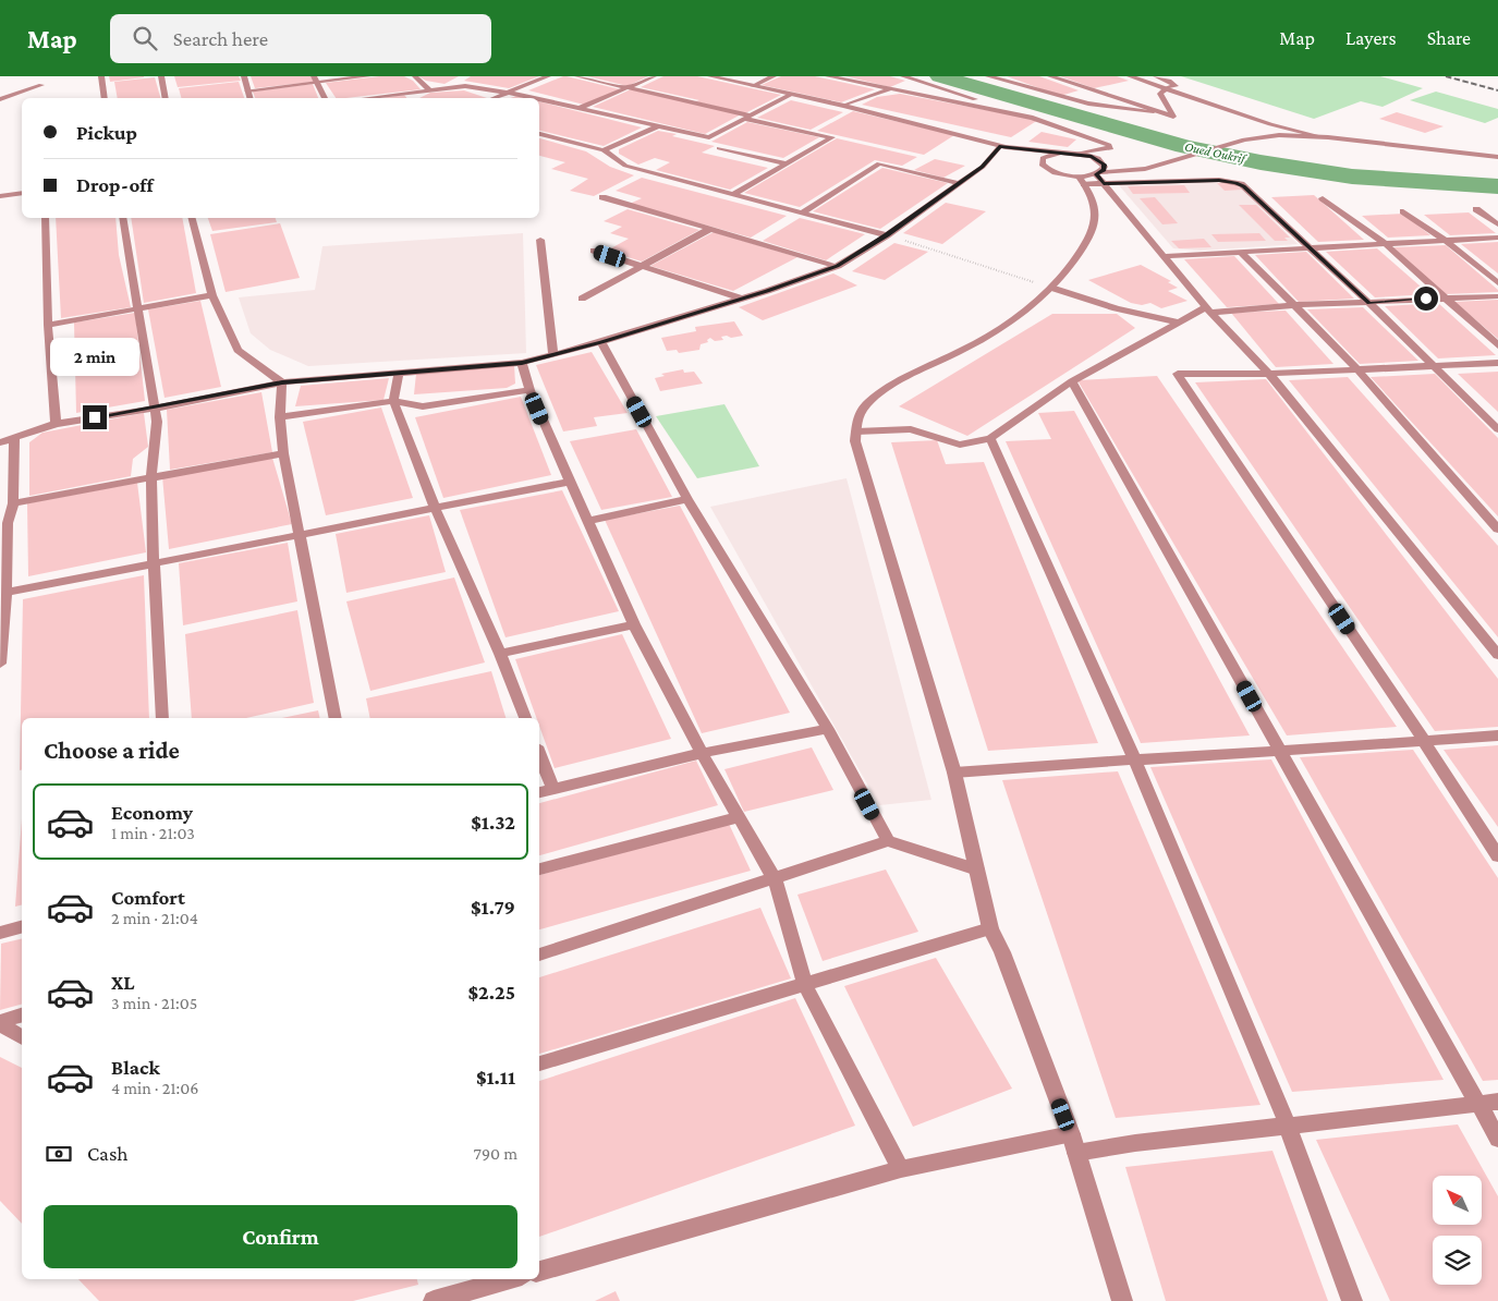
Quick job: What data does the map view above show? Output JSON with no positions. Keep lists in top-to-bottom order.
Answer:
{
  "water": ["Oued Oukrif"],
  "north": "top left",
  "page": {
    "header": "Map",
    "search": "Search here",
    "nav": ["Map", "Layers", "Share"],
    "banner": ["Pickup", "Drop-off"],
    "bubble": "2 min",
    "heading": "Choose a ride",
    "list": [
      {
        "name": "Economy",
        "note": "1 min · 21:03",
        "value": "$1.32"
      },
      {
        "name": "Comfort",
        "note": "2 min · 21:04",
        "value": "$1.79"
      },
      {
        "name": "XL",
        "note": "3 min · 21:05",
        "value": "$2.25"
      },
      {
        "name": "Black",
        "note": "4 min · 21:06",
        "value": "$1.11"
      }
    ],
    "pay": ["Cash", "790 m"],
    "buttons": "Confirm"
  }
}
